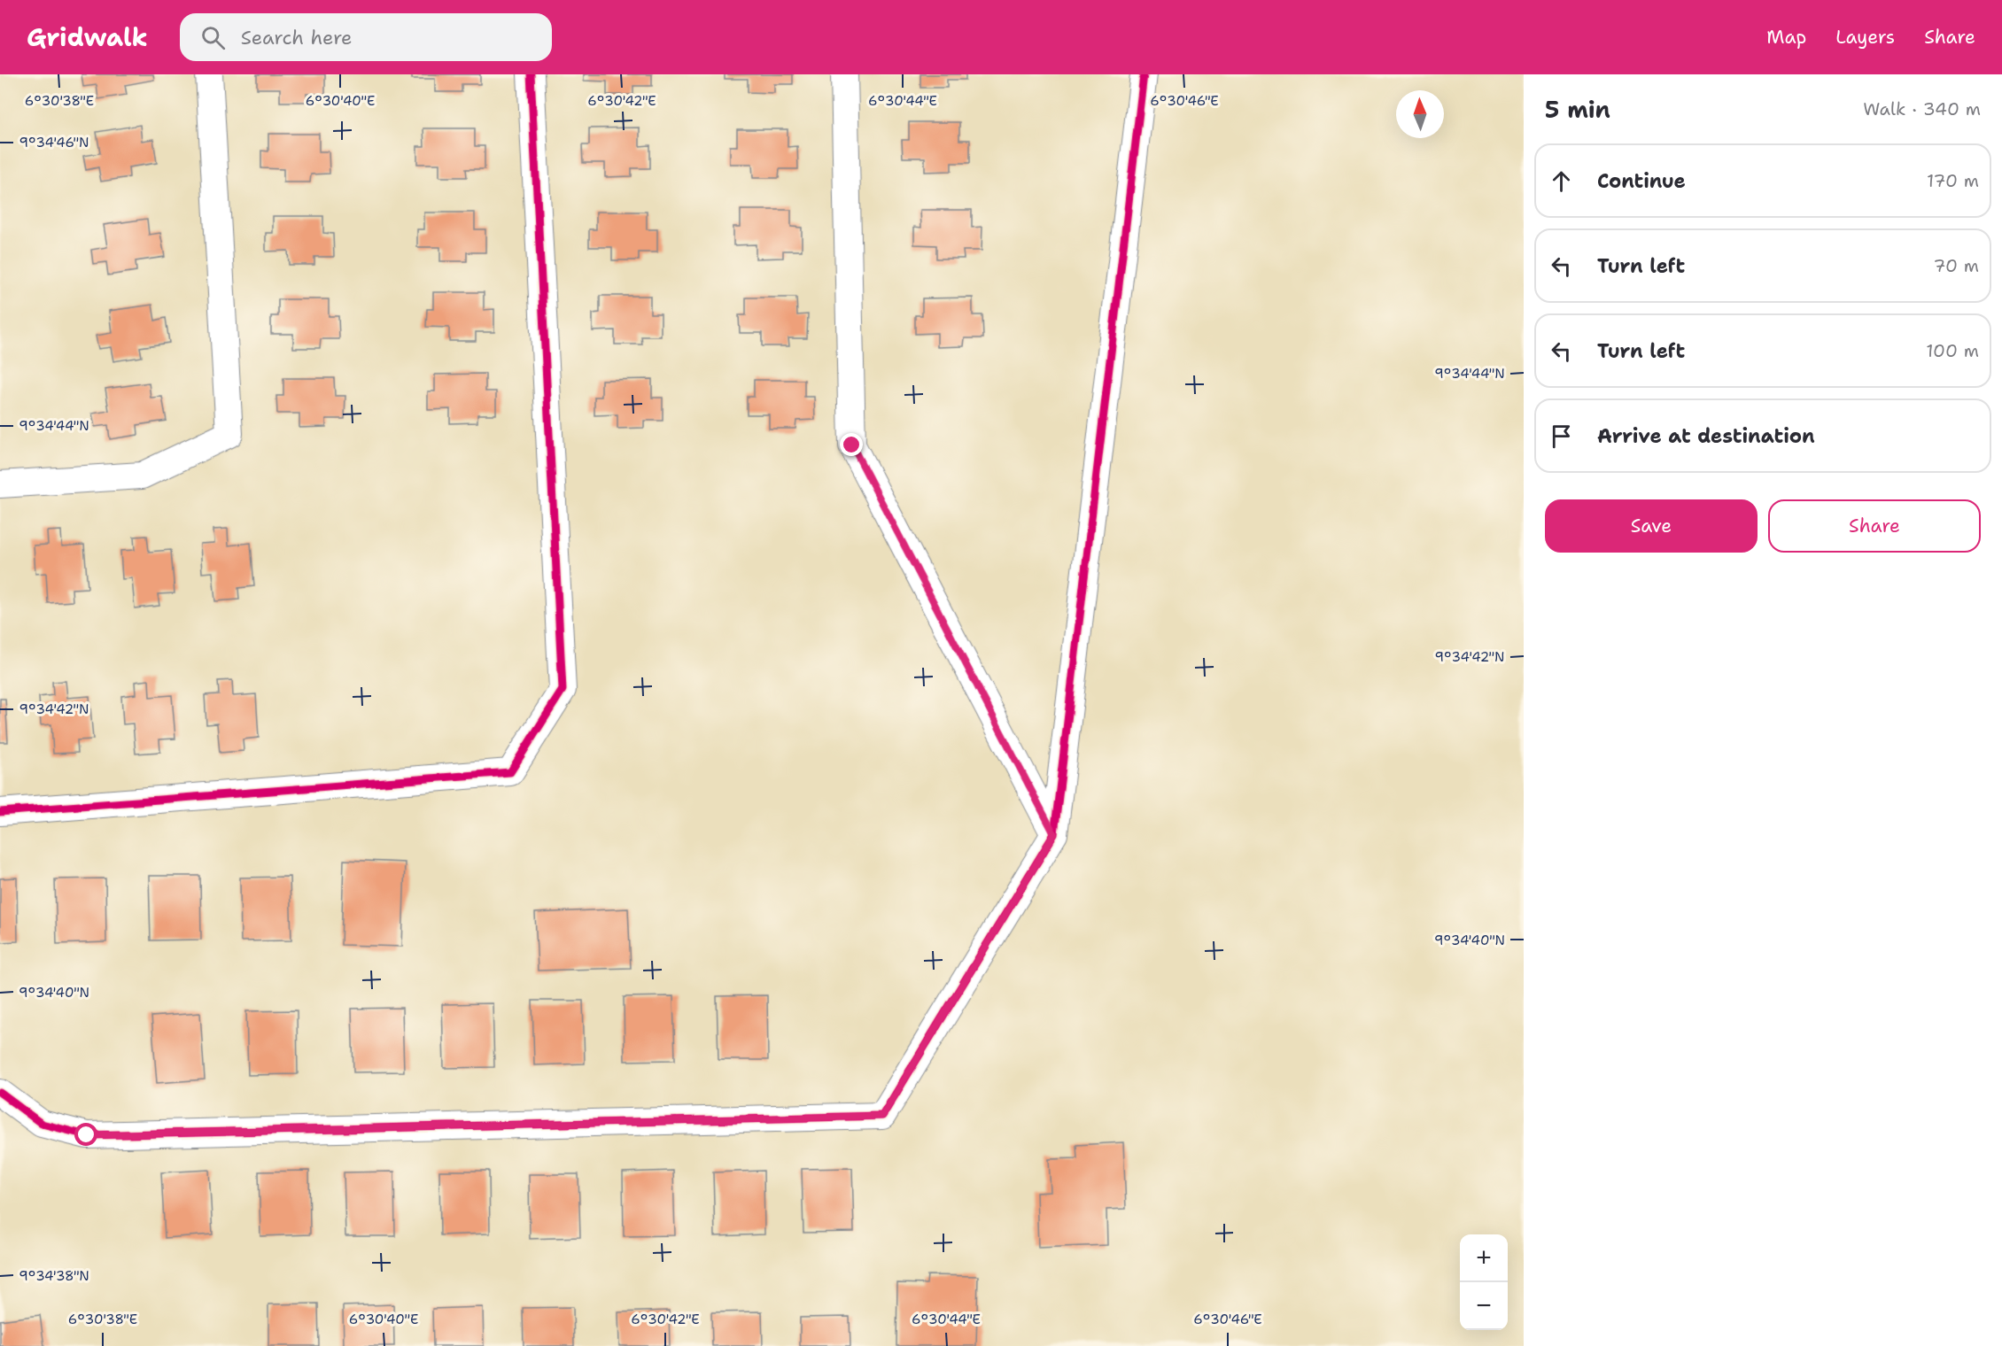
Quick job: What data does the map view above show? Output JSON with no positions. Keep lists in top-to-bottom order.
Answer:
{
  "north": "top",
  "page": {
    "header": "Gridwalk",
    "search": "Search here",
    "nav": ["Map", "Layers", "Share"],
    "heading": ["5 min", "Walk · 340 m"],
    "list": [
      ["Continue", "170 m"],
      ["Turn left", "70 m"],
      ["Turn left", "100 m"],
      "Arrive at destination"
    ],
    "buttons": ["Save", "Share"],
    "map_buttons": ["+", "−"]
  },
  "coordinates": [
    "6°30'38\"E",
    "6°30'40\"E",
    "6°30'42\"E",
    "6°30'44\"E",
    "6°30'46\"E",
    "9°34'46\"N",
    "9°34'44\"N",
    "9°34'42\"N",
    "9°34'40\"N",
    "9°34'38\"N"
  ]
}
